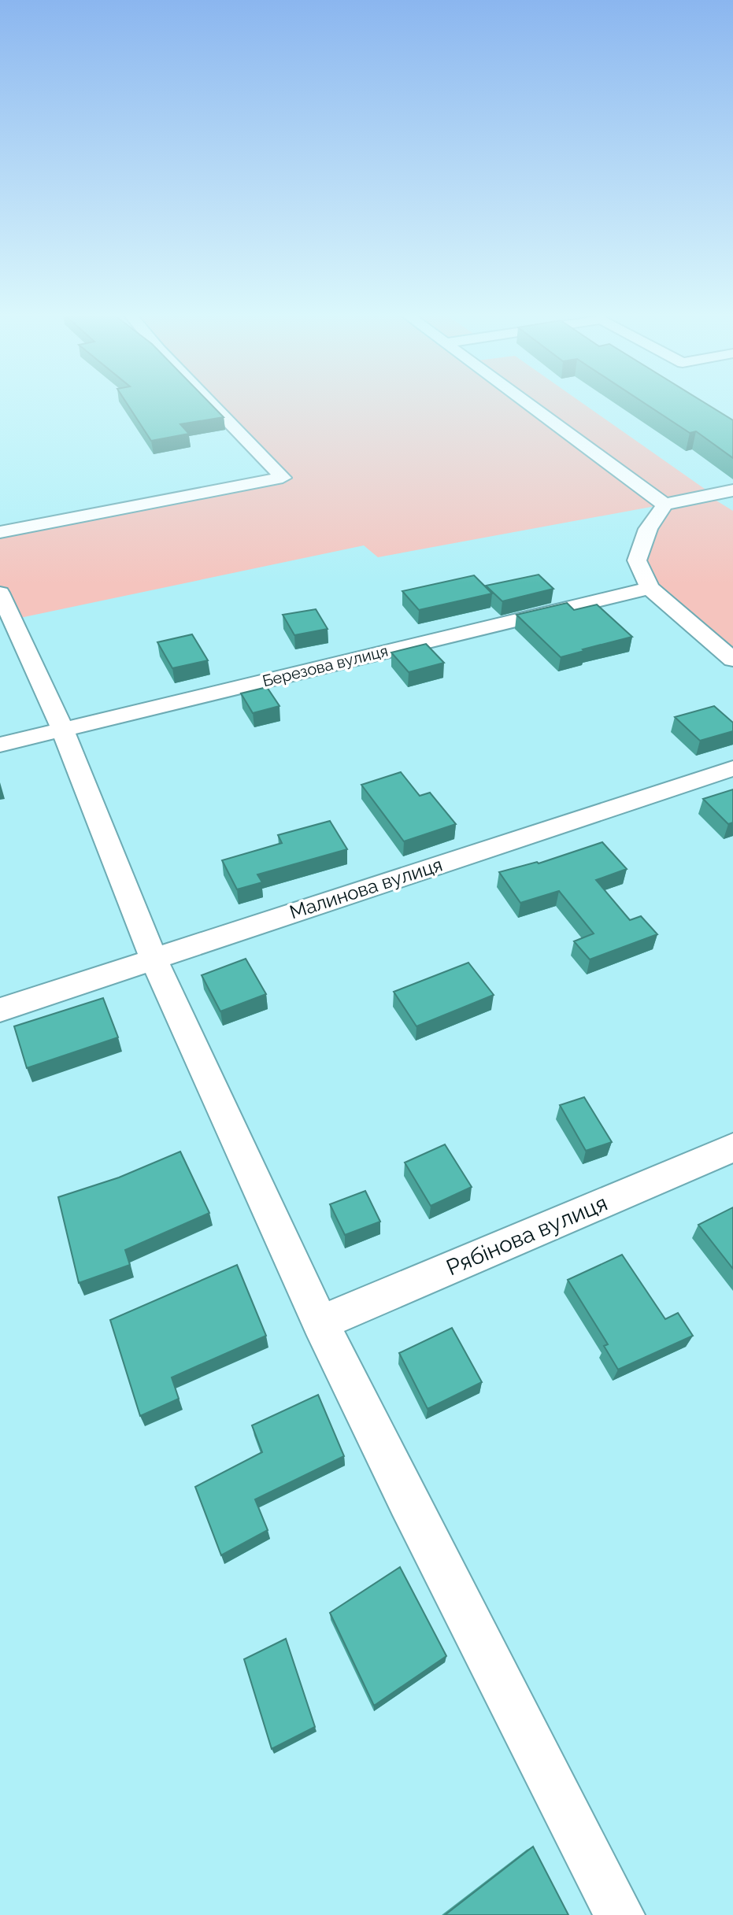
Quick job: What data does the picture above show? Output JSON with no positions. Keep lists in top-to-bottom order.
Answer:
{
  "streets": {
    "street": ["Березова вулиця", "Малинова вулиця", "Рябінова вулиця"]
  }
}
